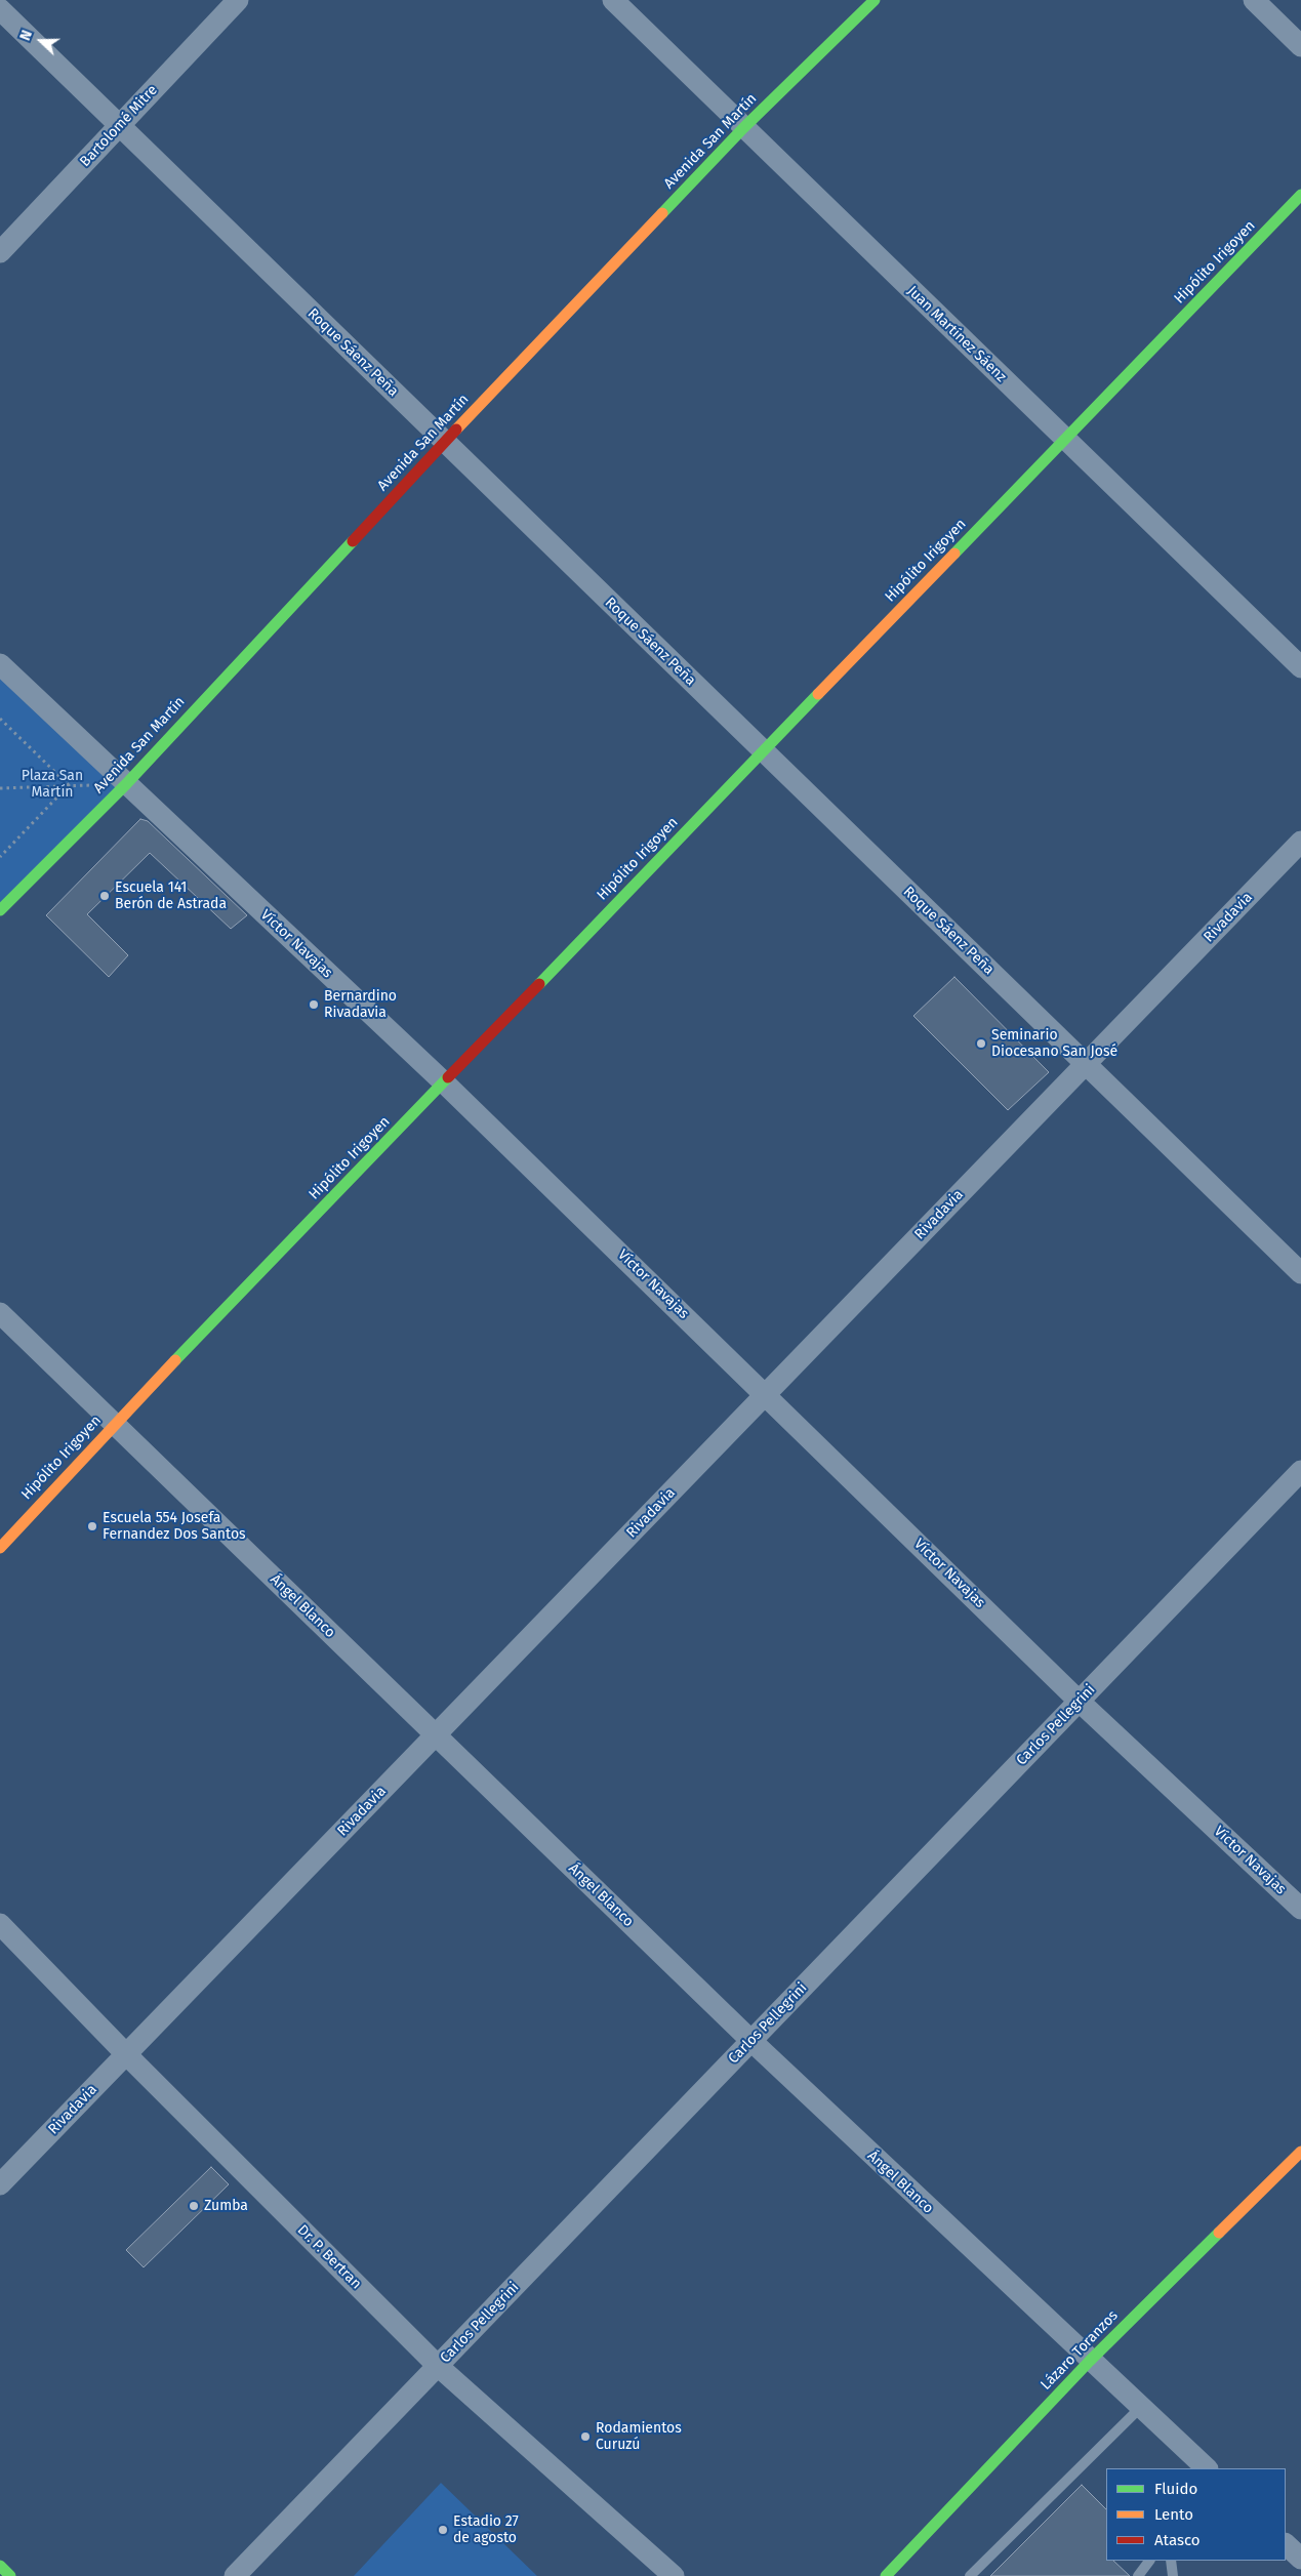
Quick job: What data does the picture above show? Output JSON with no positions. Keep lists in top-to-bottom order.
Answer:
{
  "streets": {
    "main road": ["Avenida San Martín", "Hipólito Irigoyen", "Lázaro Toranzos"],
    "street": [
      "Bartolomé Mitre",
      "Juan Martínez Sáenz",
      "Roque Sáenz Peña",
      "Rivadavia",
      "Víctor Navajas",
      "Ángel Blanco",
      "Carlos Pellegrini",
      "Dr. P. Bertran"
    ]
  },
  "crossings": [
    ["Bartolomé Mitre", "Roque Sáenz Peña"],
    ["Avenida San Martín", "Juan Martínez Sáenz"],
    ["Avenida San Martín", "Roque Sáenz Peña"],
    ["Avenida San Martín", "Víctor Navajas"],
    ["Hipólito Irigoyen", "Juan Martínez Sáenz"],
    ["Hipólito Irigoyen", "Roque Sáenz Peña"],
    ["Hipólito Irigoyen", "Víctor Navajas"],
    ["Hipólito Irigoyen", "Ángel Blanco"],
    ["Roque Sáenz Peña", "Rivadavia"],
    ["Rivadavia", "Víctor Navajas"],
    ["Rivadavia", "Ángel Blanco"],
    ["Rivadavia", "Dr. P. Bertran"],
    ["Víctor Navajas", "Carlos Pellegrini"],
    ["Ángel Blanco", "Carlos Pellegrini"],
    ["Ángel Blanco", "Lázaro Toranzos"],
    ["Carlos Pellegrini", "Dr. P. Bertran"]
  ],
  "parks": ["Plaza San Martín"],
  "places": [
    "Escuela 141 Berón de Astrada",
    "Bernardino Rivadavia",
    "Seminario Diocesano San José",
    "Escuela 554 Josefa Fernandez Dos Santos",
    "Zumba",
    "Rodamientos Curuzú",
    "Estadio 27 de agosto"
  ],
  "legend": ["Fluido", "Lento", "Atasco"],
  "north": "left"
}
